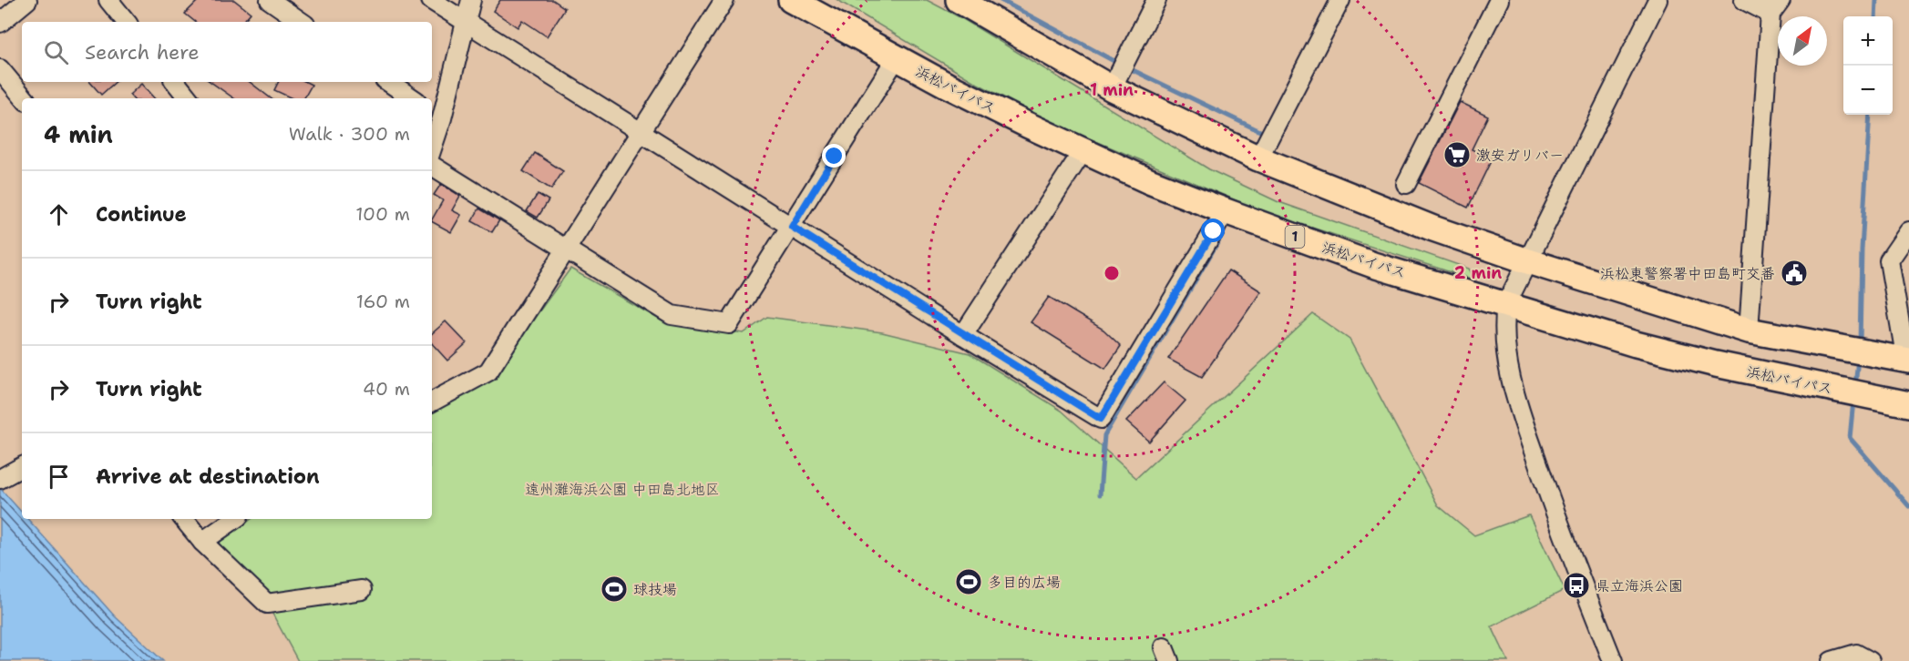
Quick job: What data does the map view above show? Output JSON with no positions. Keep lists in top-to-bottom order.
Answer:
{
  "streets": {
    "highway": ["浜松バイパス", "1"]
  },
  "parks": ["遠州灘海浜公園 中田島北地区"],
  "places": {
    "supermarket": ["激安ガリバー"],
    "public building": ["浜松東警察署中田島町交番"],
    "sports": ["多目的広場", "球技場"],
    "bus stop": ["県立海浜公園"]
  },
  "north": "top right",
  "page": {
    "map_buttons": ["+", "−"],
    "search": "Search here",
    "heading": ["4 min", "Walk · 300 m"],
    "list": [
      ["Continue", "100 m"],
      ["Turn right", "160 m"],
      ["Turn right", "40 m"],
      "Arrive at destination"
    ]
  },
  "rings": ["1 min", "2 min"]
}
